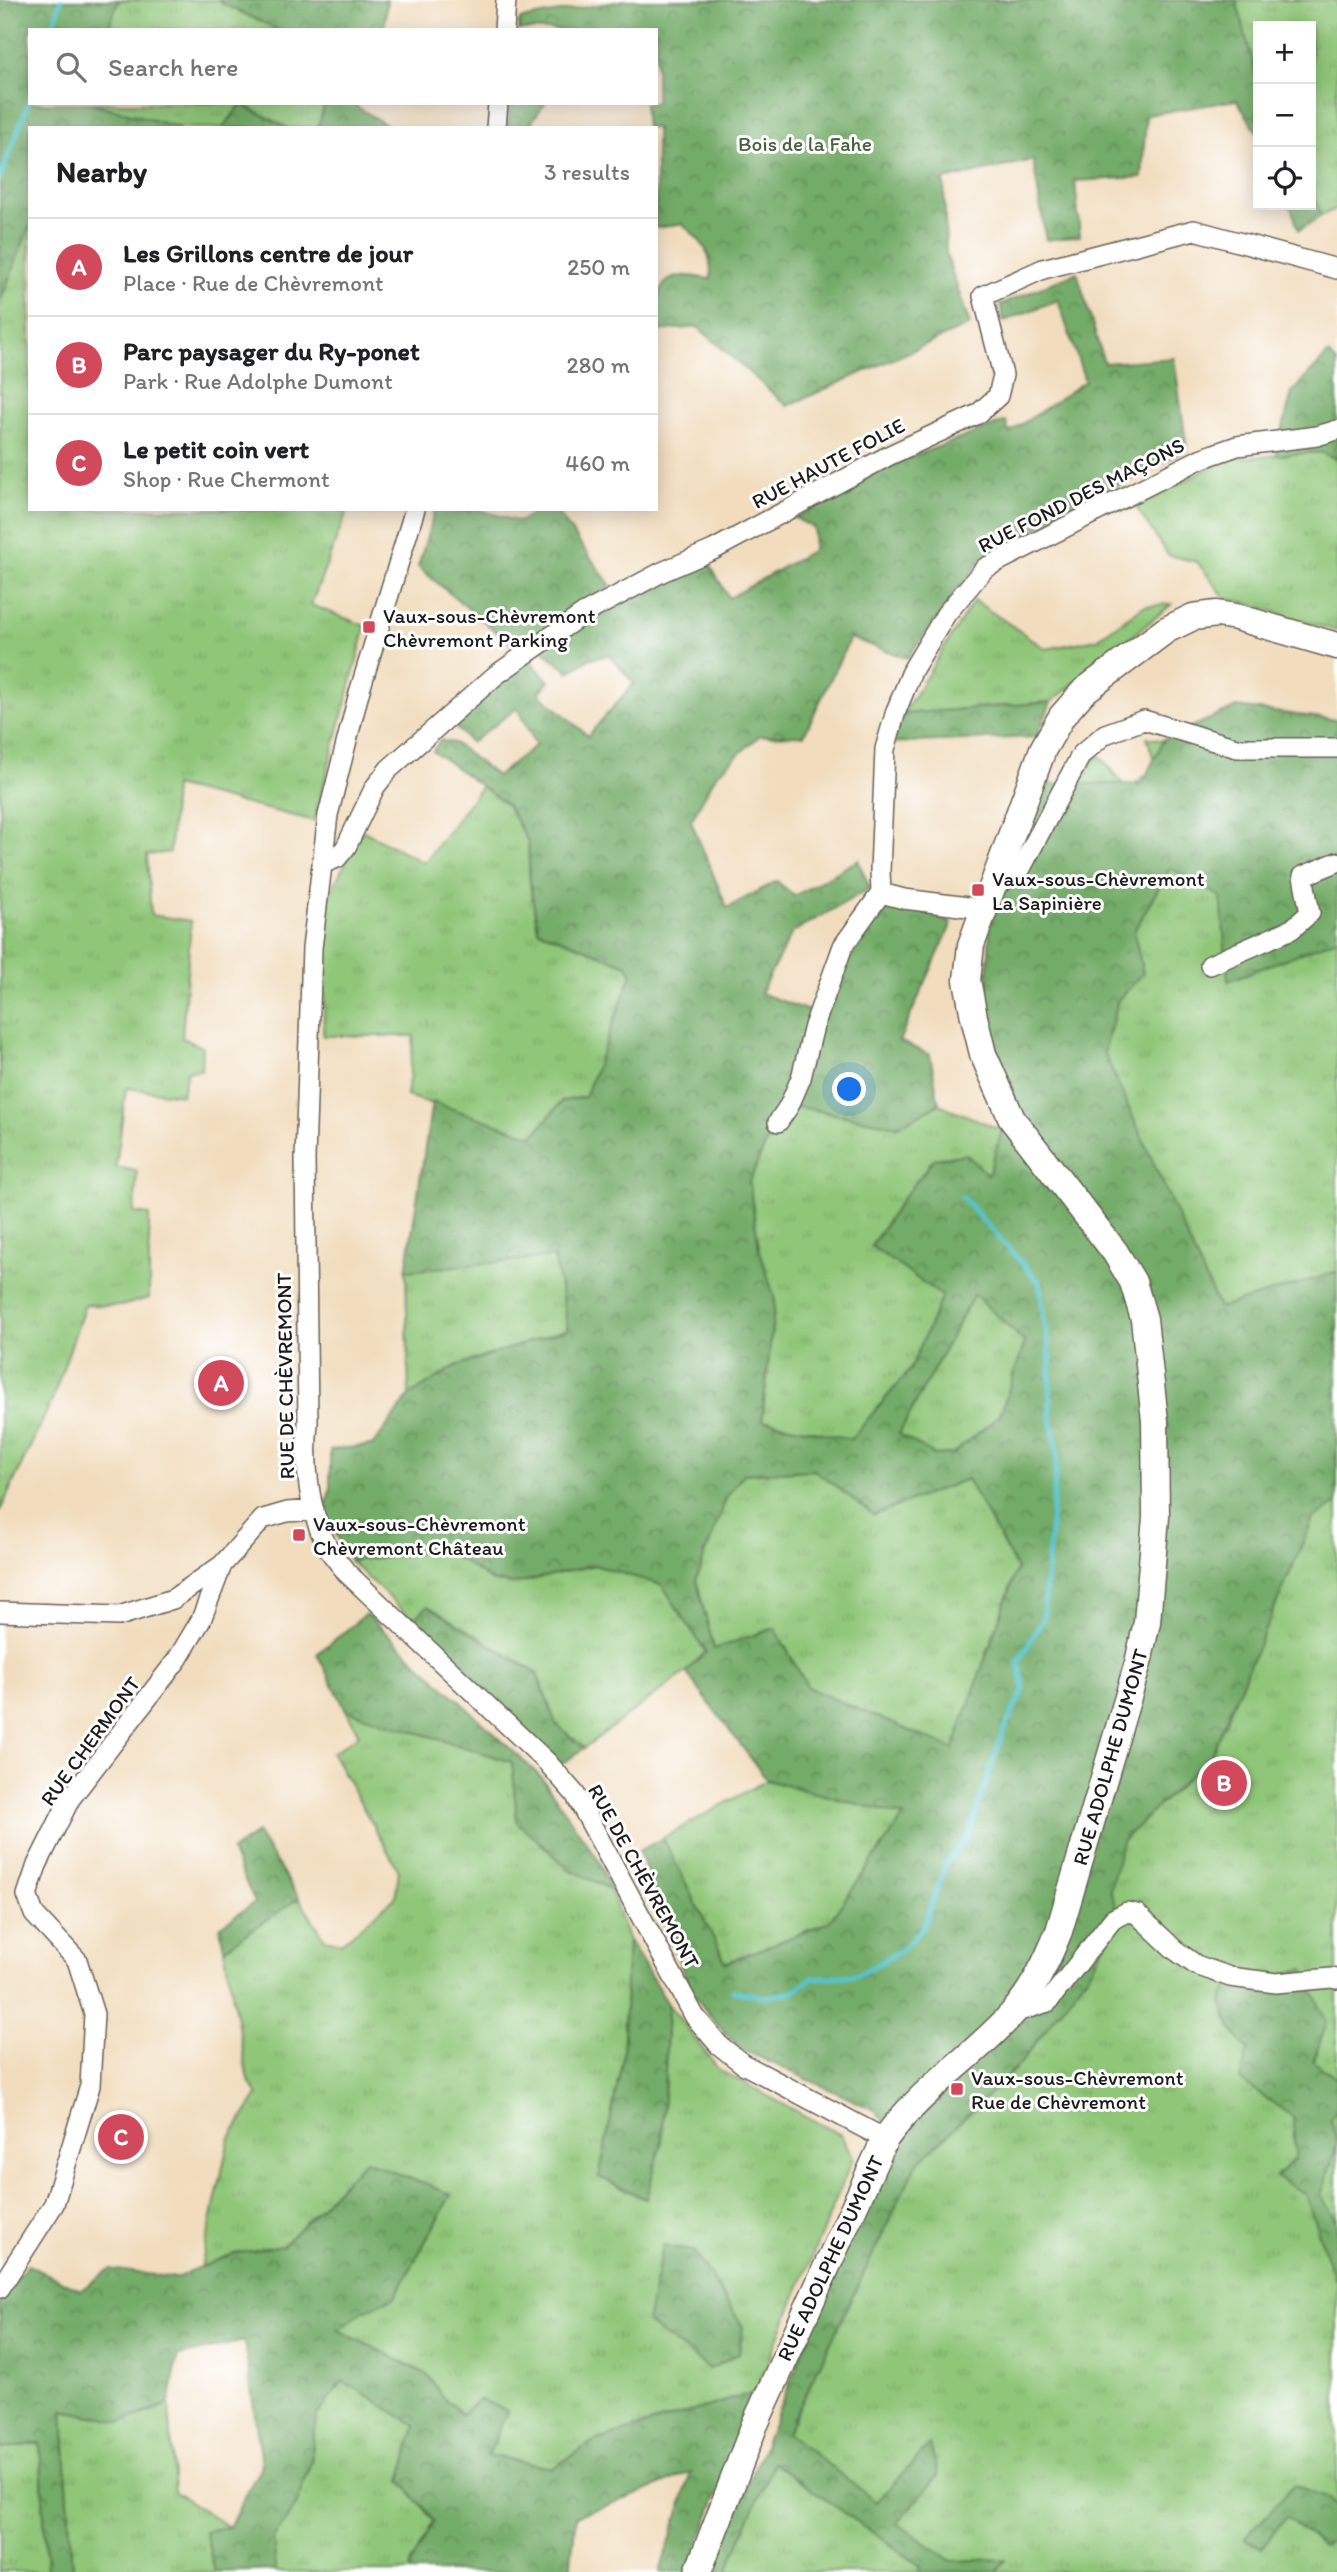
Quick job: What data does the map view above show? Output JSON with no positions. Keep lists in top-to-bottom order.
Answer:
{
  "streets": {
    "main road": ["RUE ADOLPHE DUMONT"],
    "street": [
      "RUE HAUTE FOLIE",
      "RUE FOND DES MAÇONS",
      "RUE DE CHÈVREMONT",
      "RUE CHERMONT"
    ]
  },
  "crossings": [
    ["RUE HAUTE FOLIE", "RUE DE CHÈVREMONT"],
    ["RUE DE CHÈVREMONT", "RUE ADOLPHE DUMONT"]
  ],
  "parks": ["Bois de la Fahe"],
  "places": {
    "transit": [
      "Vaux-sous-Chèvremont Chèvremont Parking",
      "Vaux-sous-Chèvremont La Sapinière",
      "Vaux-sous-Chèvremont Chèvremont Château",
      "Vaux-sous-Chèvremont Rue de Chèvremont"
    ]
  },
  "page": {
    "map_buttons": ["+", "−"],
    "search": "Search here",
    "heading": ["Nearby", "3 results"],
    "list": [
      {
        "mark": "A",
        "name": "Les Grillons centre de jour",
        "note": "Place · Rue de Chèvremont",
        "value": "250 m"
      },
      {
        "mark": "B",
        "name": "Parc paysager du Ry-ponet",
        "note": "Park · Rue Adolphe Dumont",
        "value": "280 m"
      },
      {
        "mark": "C",
        "name": "Le petit coin vert",
        "note": "Shop · Rue Chermont",
        "value": "460 m"
      }
    ],
    "pins": ["A", "B", "C"]
  }
}
